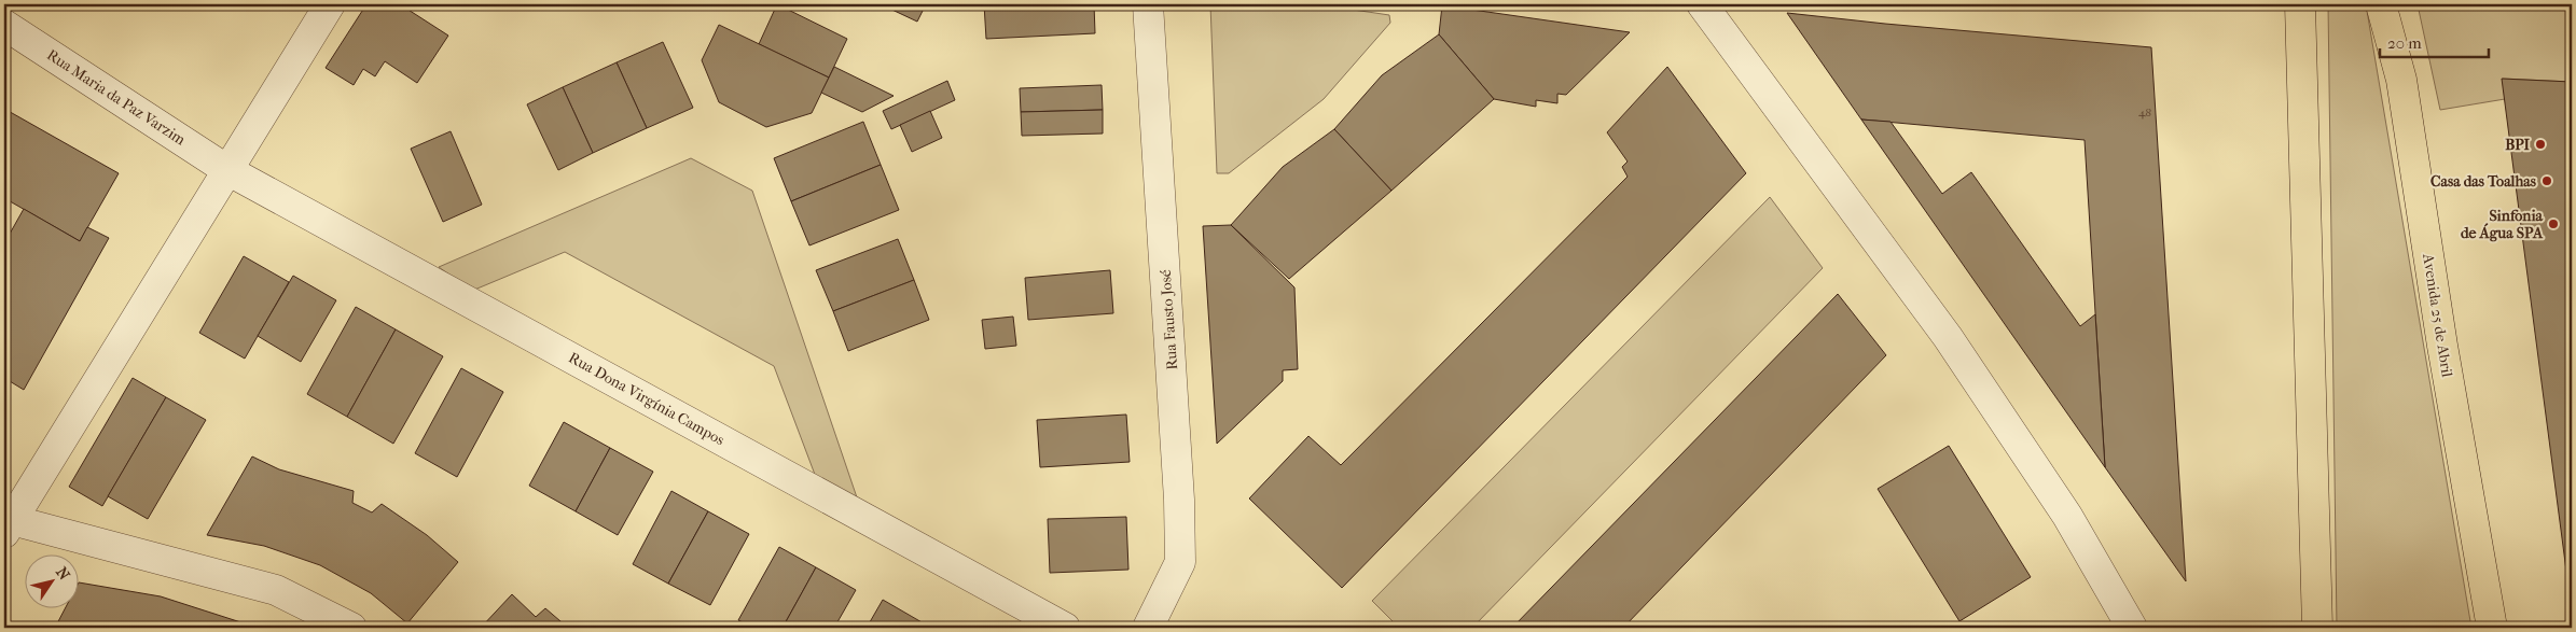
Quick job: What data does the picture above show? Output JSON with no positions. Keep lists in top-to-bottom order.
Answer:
{
  "streets": {
    "main road": ["Avenida 25 de Abril"],
    "street": ["Rua Maria da Paz Varzim", "Rua Fausto José", "Rua Dona Virgínia Campos"]
  },
  "crossings": [
    ["Rua Maria da Paz Varzim", "Rua Dona Virgínia Campos"]
  ],
  "places": ["BPI", "Casa das Toalhas", "Sinfonia de Água SPA"],
  "house_numbers": ["48"],
  "scale_bar": "20 m",
  "north": "top right"
}
